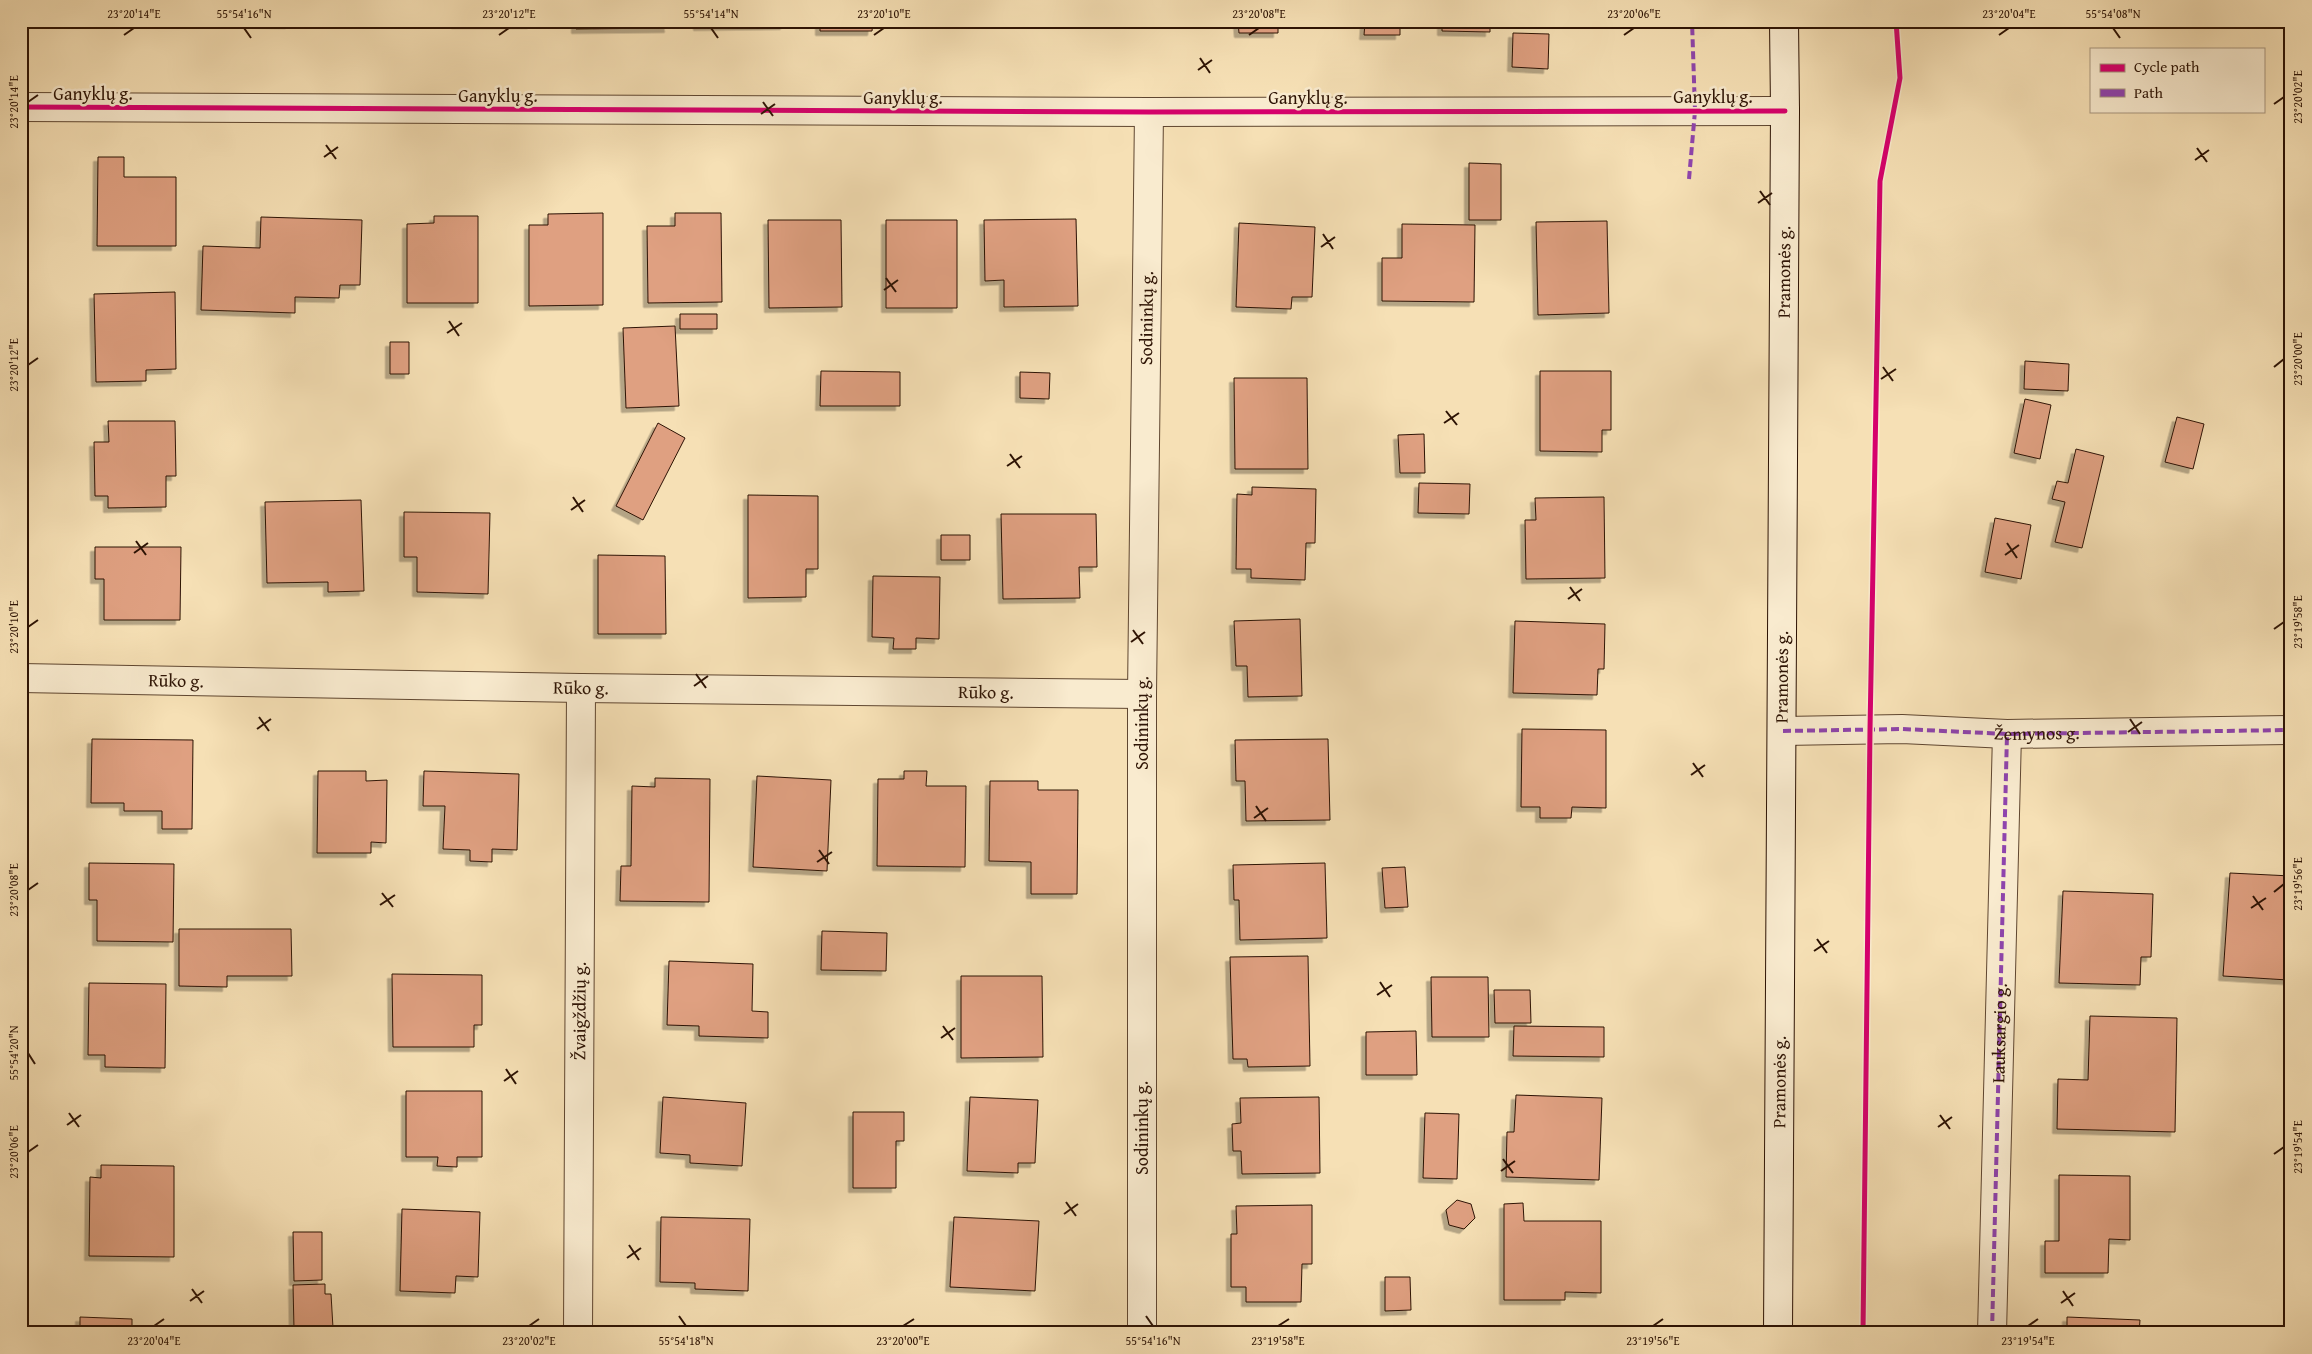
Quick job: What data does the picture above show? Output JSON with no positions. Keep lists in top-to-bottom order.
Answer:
{
  "streets": {
    "street": [
      "Ganyklų g.",
      "Pramonės g.",
      "Sodininkų g.",
      "Rūko g.",
      "Žemynos g.",
      "Žvaigždžių g.",
      "Lauksargio g."
    ]
  },
  "crossings": [
    ["Ganyklų g.", "Pramonės g."],
    ["Ganyklų g.", "Sodininkų g."],
    ["Pramonės g.", "Žemynos g."],
    ["Sodininkų g.", "Rūko g."],
    ["Rūko g.", "Žvaigždžių g."],
    ["Žemynos g.", "Lauksargio g."]
  ],
  "legend": ["Cycle path", "Path"],
  "coordinates": [
    "23°20'14\"E",
    "55°54'16\"N",
    "23°20'12\"E",
    "55°54'14\"N",
    "23°20'10\"E",
    "23°20'08\"E",
    "23°20'06\"E",
    "23°20'04\"E",
    "55°54'08\"N",
    "23°20'02\"E",
    "23°20'00\"E",
    "23°19'58\"E",
    "23°19'56\"E",
    "55°54'20\"N",
    "23°19'54\"E",
    "55°54'18\"N"
  ]
}
